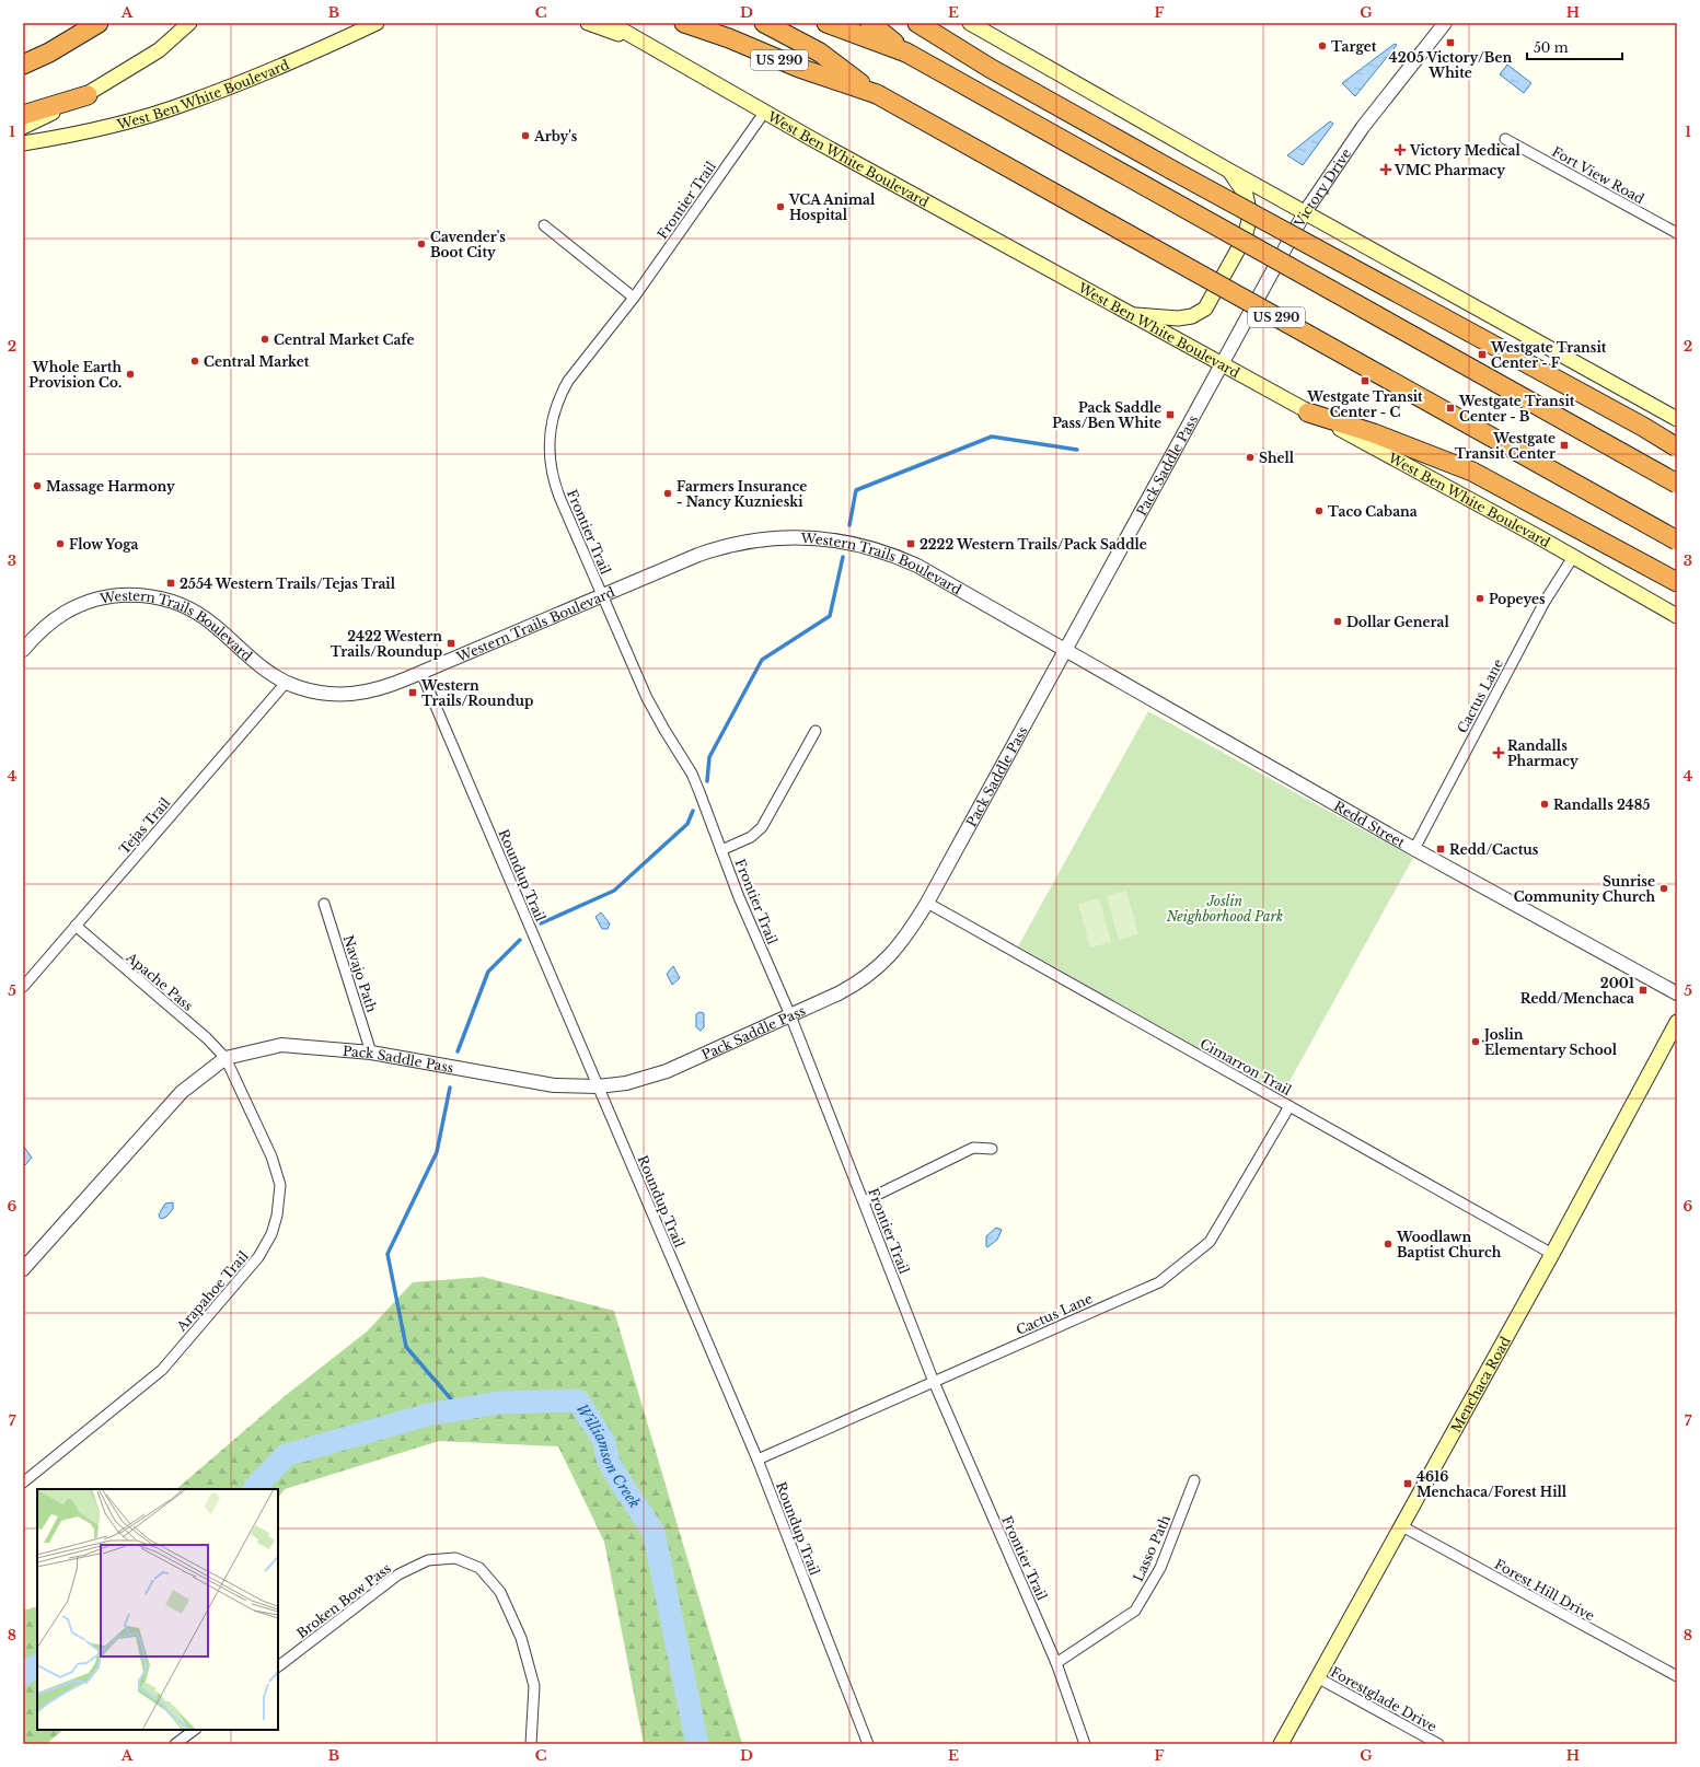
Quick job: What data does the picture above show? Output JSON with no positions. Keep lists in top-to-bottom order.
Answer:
{
  "streets": {
    "highway": ["US 290"],
    "main road": ["West Ben White Boulevard", "Menchaca Road"],
    "street": [
      "Fort View Road",
      "Victory Drive",
      "Frontier Trail",
      "Pack Saddle Pass",
      "Western Trails Boulevard",
      "Cactus Lane",
      "Redd Street",
      "Tejas Trail",
      "Roundup Trail",
      "Navajo Path",
      "Apache Pass",
      "Cimarron Trail",
      "Arapahoe Trail",
      "Lasso Path",
      "Forest Hill Drive",
      "Broken Bow Pass",
      "Forestglade Drive"
    ]
  },
  "crossings": [
    ["West Ben White Boulevard", "Victory Drive"],
    ["West Ben White Boulevard", "Frontier Trail"],
    ["West Ben White Boulevard", "Pack Saddle Pass"],
    ["West Ben White Boulevard", "Cactus Lane"],
    ["Victory Drive", "Pack Saddle Pass"],
    ["Frontier Trail", "Pack Saddle Pass"],
    ["Frontier Trail", "Western Trails Boulevard"],
    ["Frontier Trail", "Cactus Lane"],
    ["Frontier Trail", "Lasso Path"],
    ["Pack Saddle Pass", "Western Trails Boulevard"],
    ["Pack Saddle Pass", "Redd Street"],
    ["Pack Saddle Pass", "Roundup Trail"],
    ["Pack Saddle Pass", "Navajo Path"],
    ["Pack Saddle Pass", "Apache Pass"],
    ["Pack Saddle Pass", "Cimarron Trail"],
    ["Pack Saddle Pass", "Arapahoe Trail"],
    ["Western Trails Boulevard", "Redd Street"],
    ["Western Trails Boulevard", "Tejas Trail"],
    ["Western Trails Boulevard", "Roundup Trail"],
    ["Cactus Lane", "Redd Street"],
    ["Cactus Lane", "Roundup Trail"],
    ["Cactus Lane", "Cimarron Trail"],
    ["Tejas Trail", "Apache Pass"],
    ["Apache Pass", "Arapahoe Trail"],
    ["Cimarron Trail", "Menchaca Road"],
    ["Menchaca Road", "Forest Hill Drive"],
    ["Menchaca Road", "Forestglade Drive"]
  ],
  "water": ["Williamson Creek"],
  "parks": ["Joslin Neighborhood Park"],
  "places": {
    "transit": [
      "4205 Victory/Ben White",
      "Westgate Transit Center - F",
      "Westgate Transit Center - C",
      "Westgate Transit Center - B",
      "Pack Saddle Pass/Ben White",
      "Westgate Transit Center",
      "2222 Western Trails/Pack Saddle",
      "2554 Western Trails/Tejas Trail",
      "2422 Western Trails/Roundup",
      "Western Trails/Roundup",
      "Redd/Cactus",
      "2001 Redd/Menchaca",
      "4616 Menchaca/Forest Hill"
    ],
    "other": [
      "Target",
      "Arby's",
      "VCA Animal Hospital",
      "Cavender's Boot City",
      "Central Market Cafe",
      "Central Market",
      "Whole Earth Provision Co.",
      "Shell",
      "Massage Harmony",
      "Farmers Insurance - Nancy Kuznieski",
      "Taco Cabana",
      "Flow Yoga",
      "Popeyes",
      "Dollar General",
      "Randalls 2485",
      "Sunrise Community Church",
      "Joslin Elementary School",
      "Woodlawn Baptist Church"
    ],
    "health": ["Victory Medical", "VMC Pharmacy", "Randalls Pharmacy"]
  },
  "scale_bar": "50 m",
  "grid": {
    "columns": [
      "A",
      "B",
      "C",
      "D",
      "E",
      "F",
      "G",
      "H"
    ],
    "rows": [
      "1",
      "2",
      "3",
      "4",
      "5",
      "6",
      "7",
      "8"
    ]
  }
}
